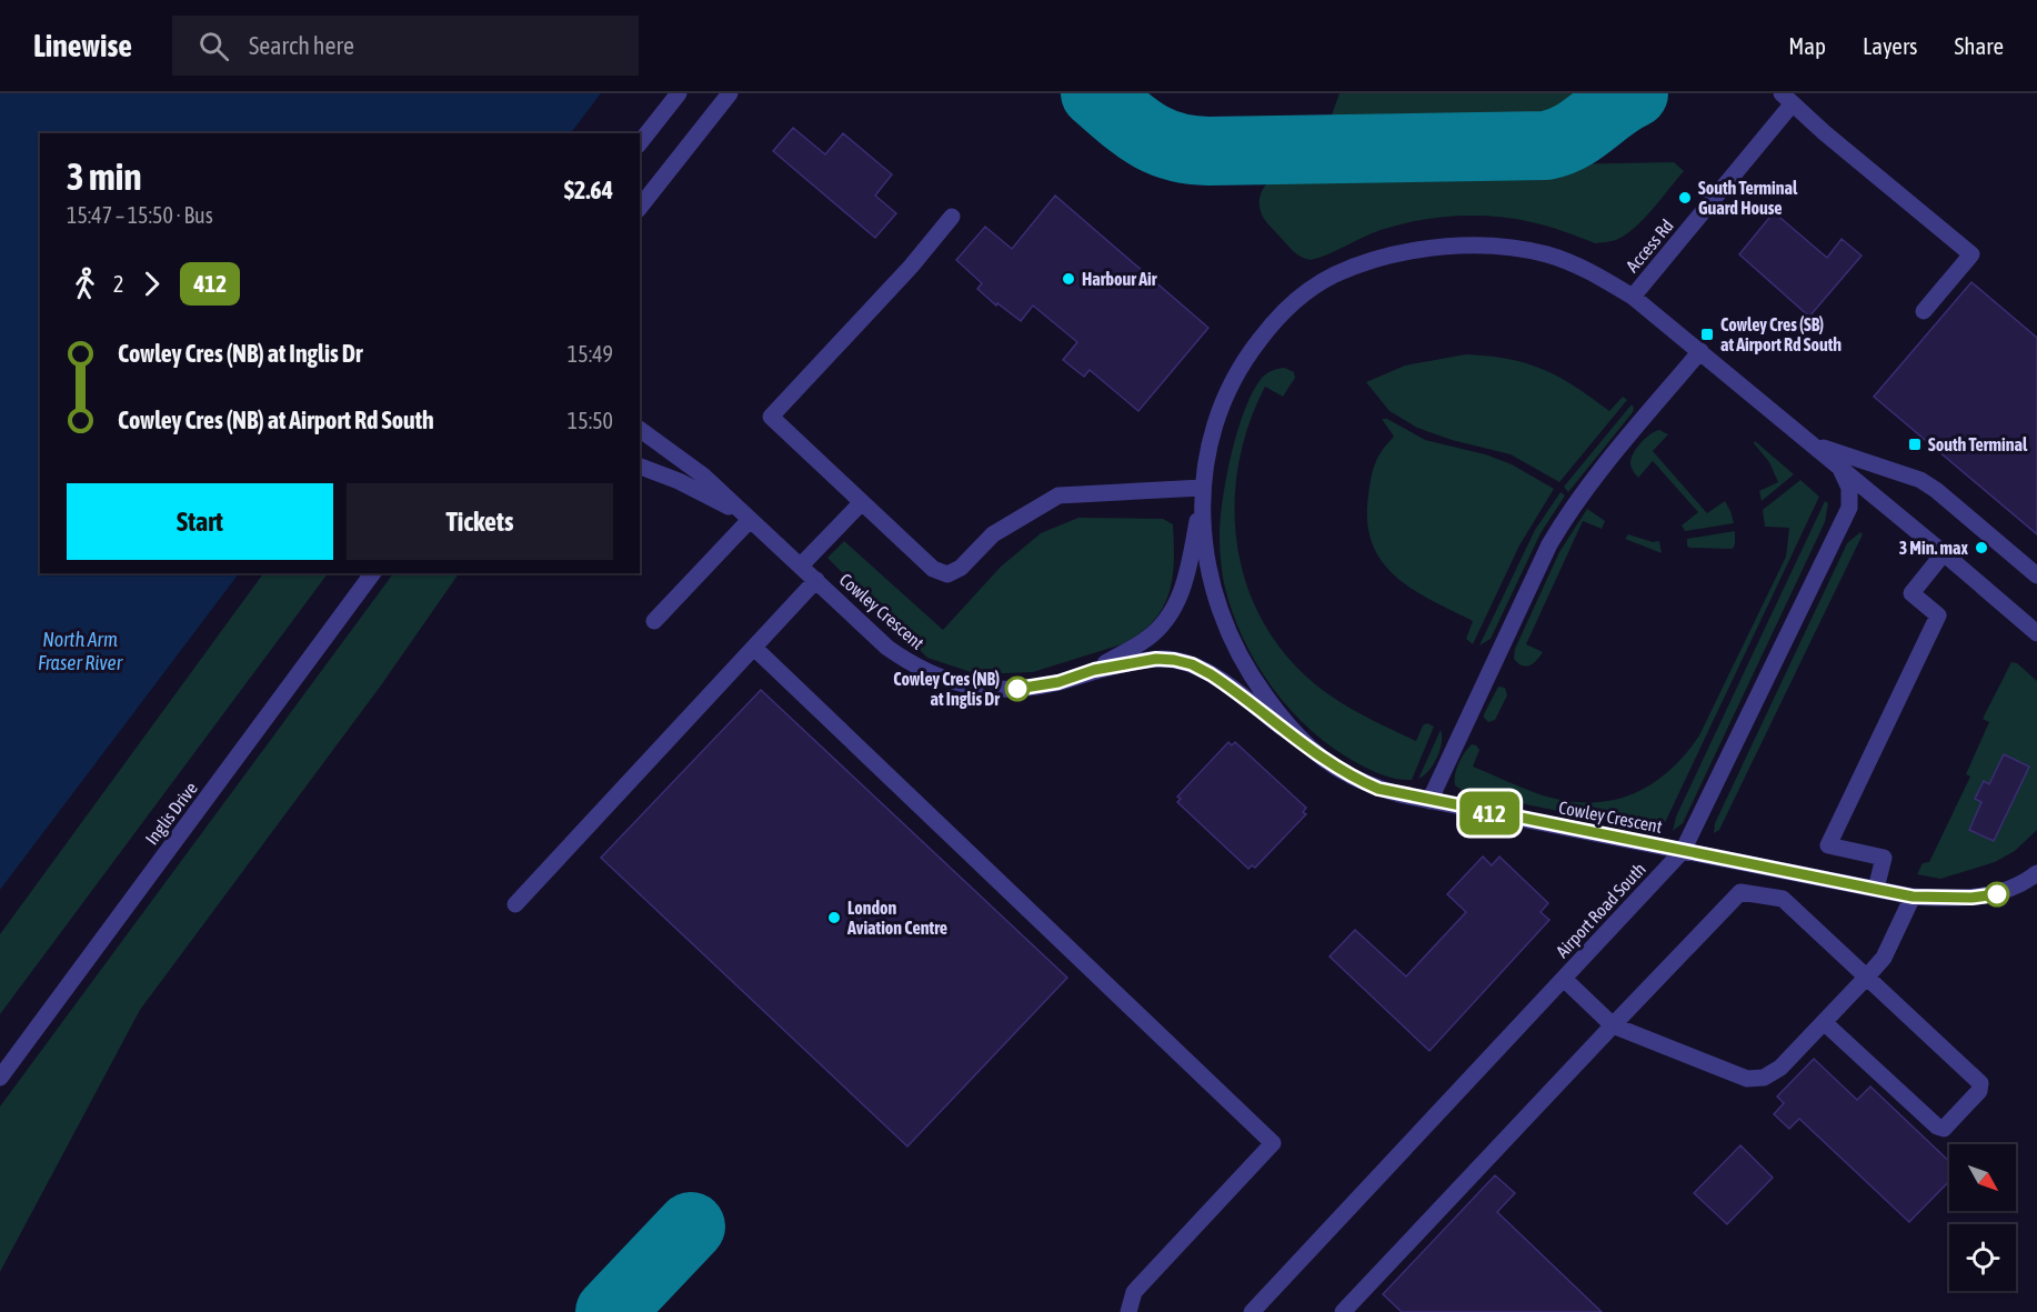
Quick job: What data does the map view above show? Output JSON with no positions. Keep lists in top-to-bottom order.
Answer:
{
  "streets": {
    "street": [
      "Access Rd",
      "Cowley Crescent",
      "Inglis Drive",
      "Airport Road South"
    ]
  },
  "crossings": [
    ["Access Rd", "Cowley Crescent"],
    ["Cowley Crescent", "Airport Road South"]
  ],
  "water": ["North Arm Fraser River"],
  "places": {
    "other": [
      "South Terminal Guard House",
      "Harbour Air",
      "3 Min. max",
      "Cowley Cres (NB) at Inglis Dr",
      "London Aviation Centre"
    ],
    "transit": ["Cowley Cres (SB) at Airport Rd South", "South Terminal"]
  },
  "lines": ["bus line 412"],
  "north": "bottom right",
  "page": {
    "header": "Linewise",
    "search": "Search here",
    "nav": ["Map", "Layers", "Share"],
    "on_map": "412",
    "heading": ["3 min", "15:47 – 15:50 · Bus", "$2.64"],
    "legs": ["2", "412"],
    "list": [
      {
        "name": "Cowley Cres (NB) at Inglis Dr",
        "value": "15:49"
      },
      {
        "name": "Cowley Cres (NB) at Airport Rd South",
        "value": "15:50"
      }
    ],
    "buttons": ["Start", "Tickets"]
  }
}
